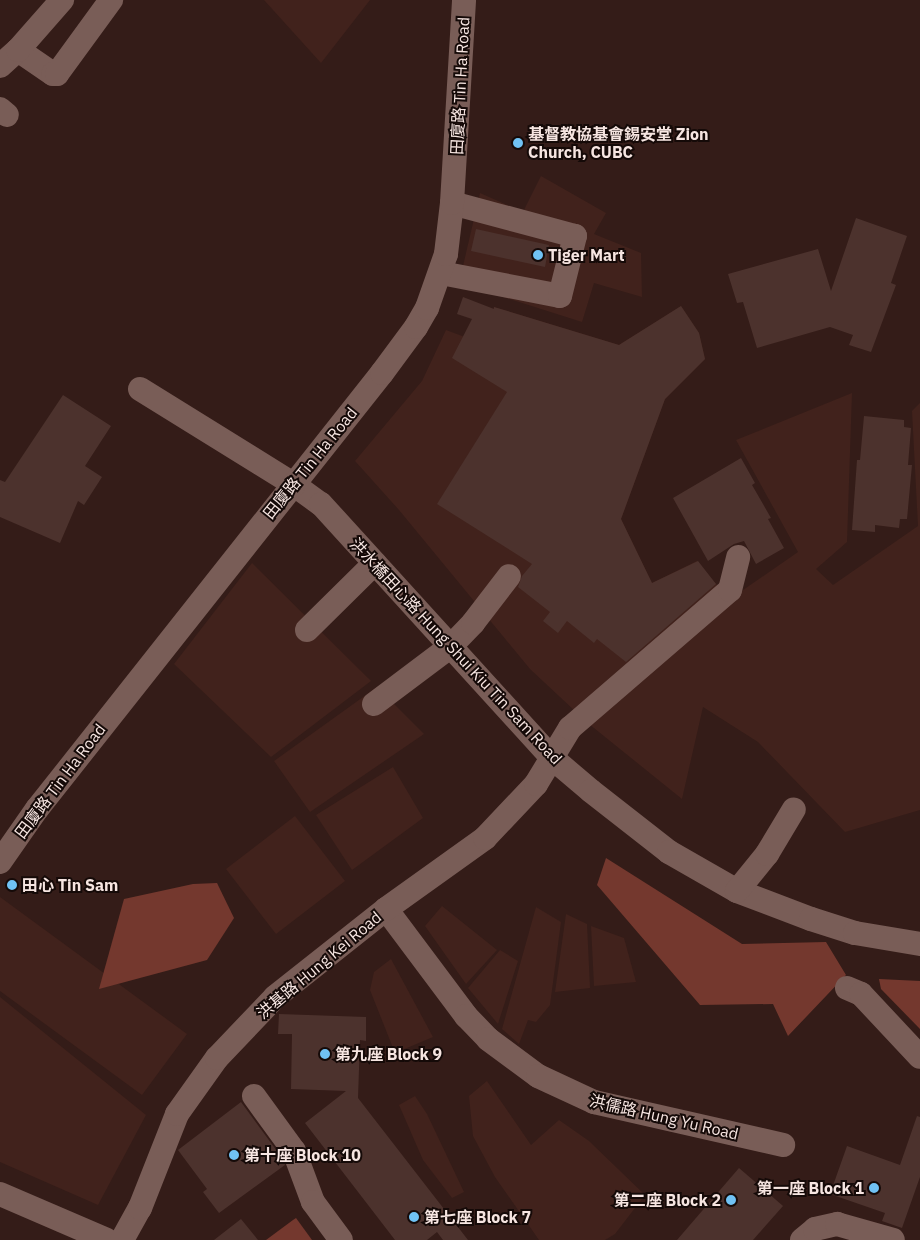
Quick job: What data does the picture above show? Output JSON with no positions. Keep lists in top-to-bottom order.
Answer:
{
  "streets": {
    "street": [
      "田廈路 Tin Ha Road",
      "洪水橋田心路 Hung Shui Kiu Tin Sam Road",
      "洪基路 Hung Kei Road",
      "洪儒路 Hung Yu Road"
    ]
  },
  "crossings": [
    ["田廈路 Tin Ha Road", "洪水橋田心路 Hung Shui Kiu Tin Sam Road"],
    ["洪水橋田心路 Hung Shui Kiu Tin Sam Road", "洪基路 Hung Kei Road"],
    ["洪基路 Hung Kei Road", "洪儒路 Hung Yu Road"]
  ],
  "places": [
    "基督教協基會錫安堂 Zion Church, CUBC",
    "Tiger Mart",
    "田心 Tin Sam",
    "第九座 Block 9",
    "第十座 Block 10",
    "第一座 Block 1",
    "第二座 Block 2",
    "第七座 Block 7"
  ]
}
